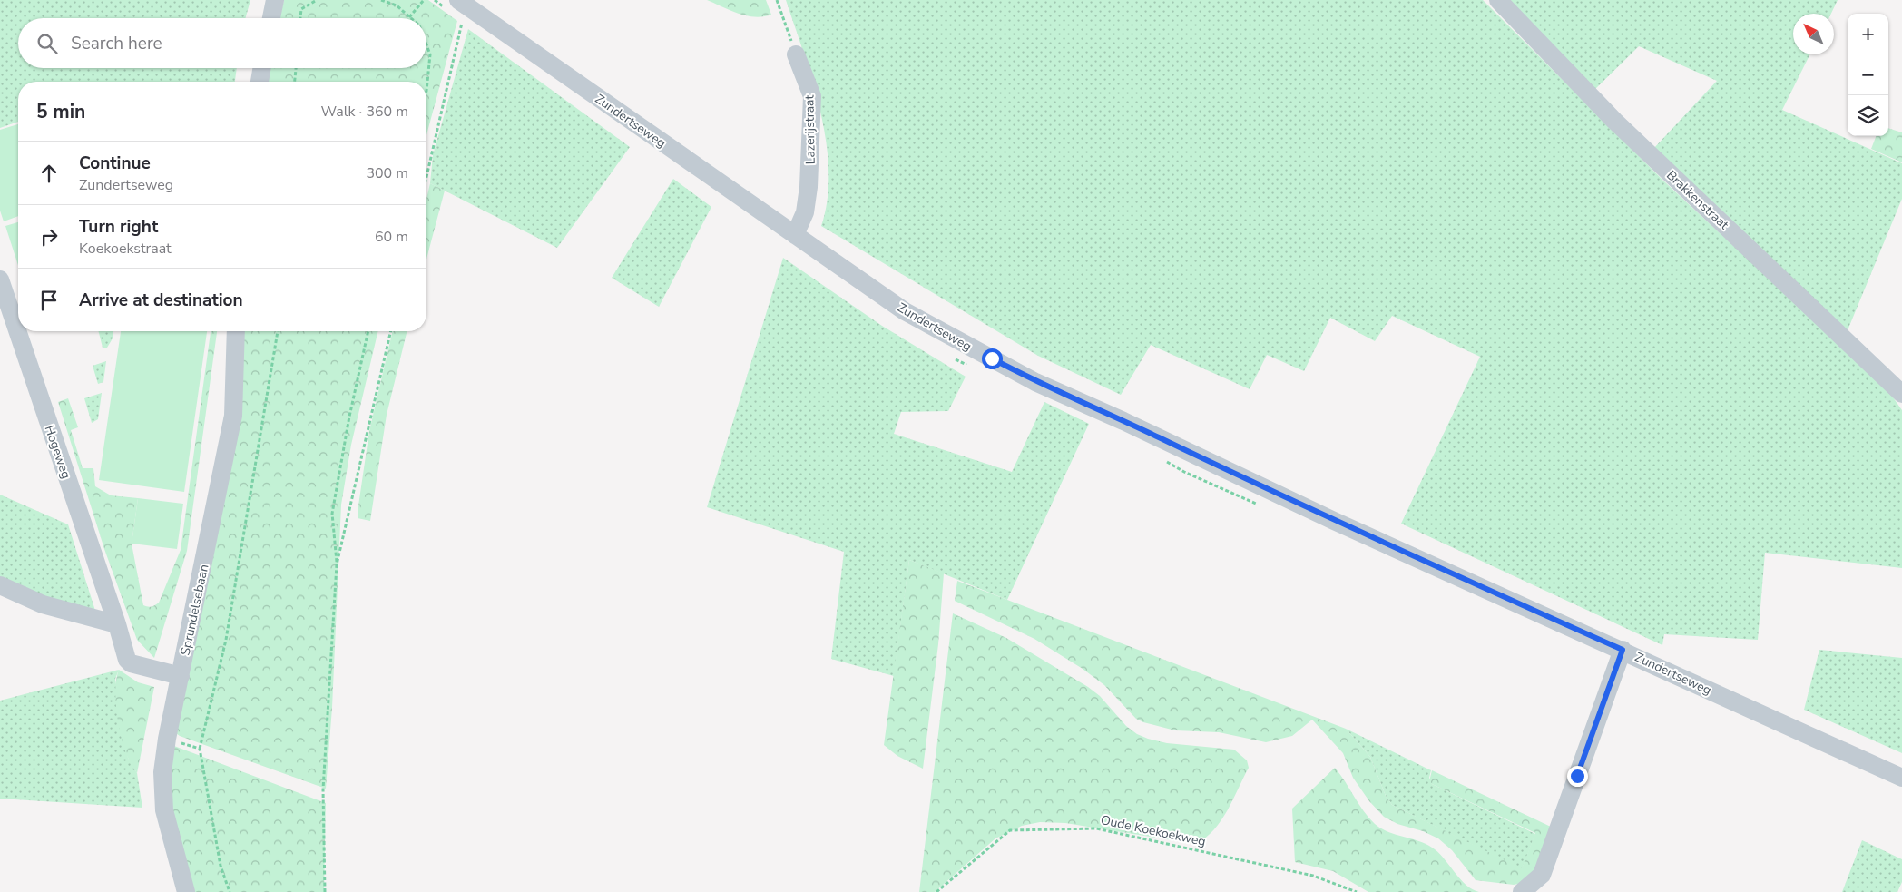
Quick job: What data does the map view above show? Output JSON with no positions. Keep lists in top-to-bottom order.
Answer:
{
  "streets": {
    "street": [
      "Zundertseweg",
      "Lazerijstraat",
      "Brakkenstraat",
      "Hogeweg",
      "Sprundelsebaan"
    ],
    "path": ["Oude Koekoekweg"]
  },
  "crossings": [
    ["Zundertseweg", "Lazerijstraat"],
    ["Hogeweg", "Sprundelsebaan"]
  ],
  "north": "top left",
  "page": {
    "map_buttons": ["+", "−"],
    "search": "Search here",
    "heading": ["5 min", "Walk · 360 m"],
    "list": [
      ["Continue", "Zundertseweg", "300 m"],
      ["Turn right", "Koekoekstraat", "60 m"],
      "Arrive at destination"
    ]
  }
}
